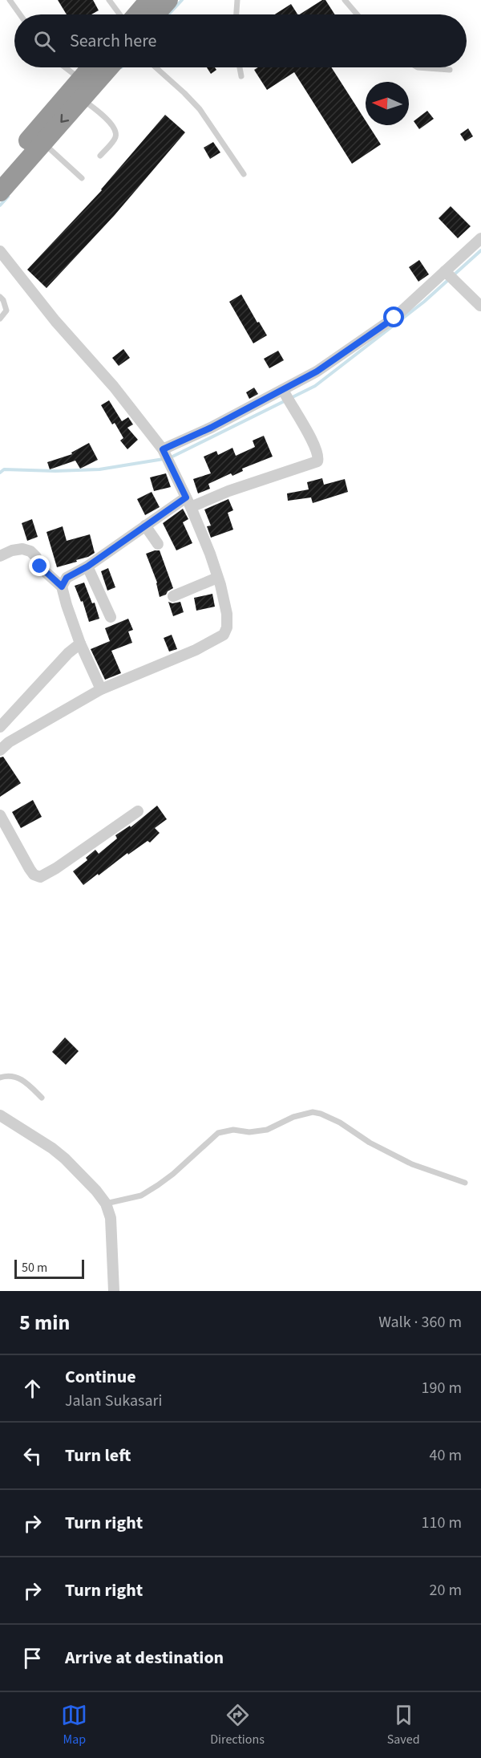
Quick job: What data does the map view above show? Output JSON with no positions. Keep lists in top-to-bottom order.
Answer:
{
  "scale_bar": "50 m",
  "north": "left",
  "page": {
    "search": "Search here",
    "scale": "50 m",
    "heading": ["5 min", "Walk · 360 m"],
    "list": [
      ["Continue", "Jalan Sukasari", "190 m"],
      ["Turn left", "40 m"],
      ["Turn right", "110 m"],
      ["Turn right", "20 m"],
      "Arrive at destination"
    ],
    "nav": ["Map", "Directions", "Saved"]
  }
}
